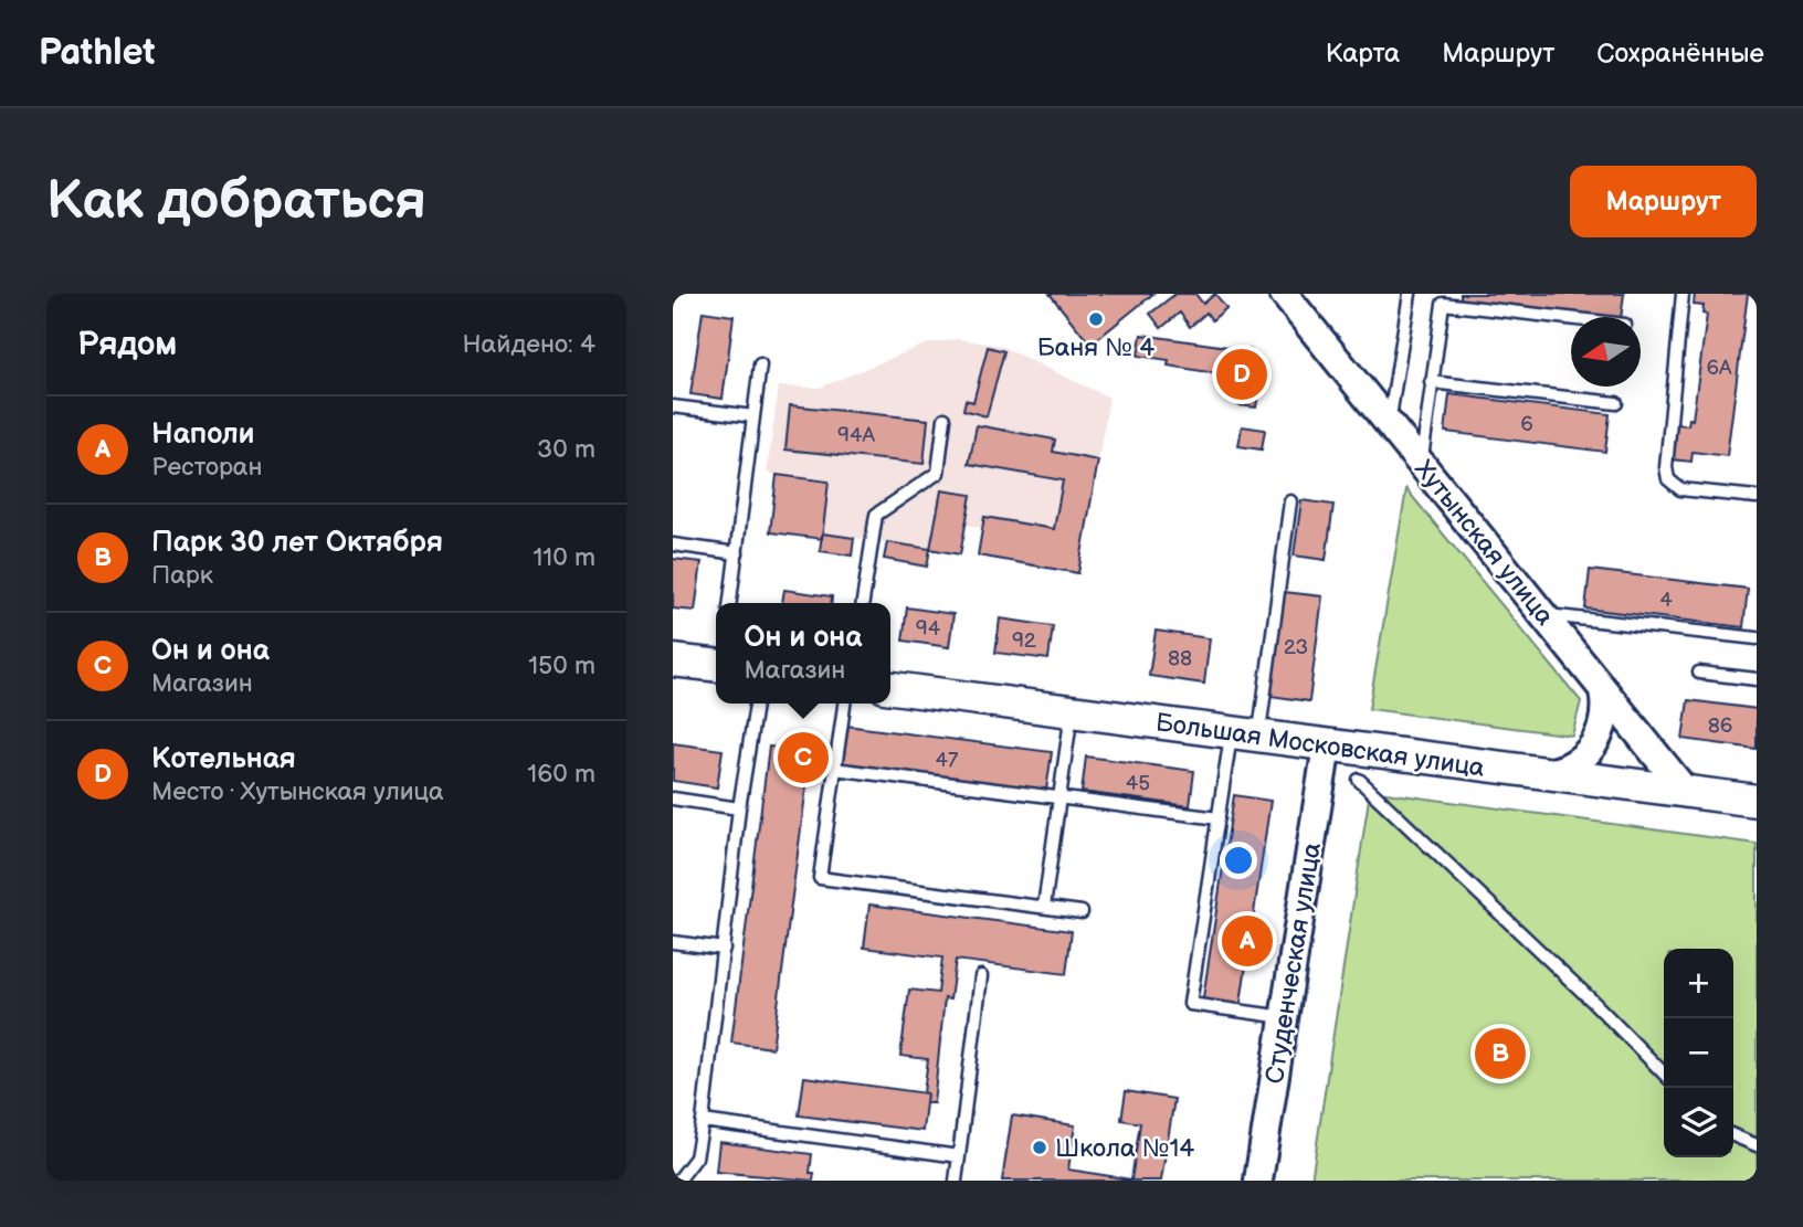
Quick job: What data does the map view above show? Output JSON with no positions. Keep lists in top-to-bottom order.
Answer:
{
  "streets": {
    "main road": ["Большая Московская улица"],
    "street": ["Хутынская улица", "Студенческая улица"]
  },
  "crossings": [
    ["Хутынская улица", "Большая Московская улица"],
    ["Большая Московская улица", "Студенческая улица"]
  ],
  "places": ["Баня № 4", "Школа №14"],
  "house_numbers": [
    "6А",
    "6",
    "94А",
    "4",
    "94",
    "92",
    "23",
    "88",
    "86",
    "47",
    "45"
  ],
  "north": "left",
  "page": {
    "header": "Pathlet",
    "nav": ["Карта", "Маршрут", "Сохранённые"],
    "buttons": "Маршрут",
    "title": "Как добраться",
    "heading": ["Рядом", "Найдено: 4"],
    "pins": [
      "D",
      "C",
      "A",
      "B"
    ],
    "list": [
      {
        "mark": "A",
        "name": "Наполи",
        "note": "Ресторан",
        "value": "30 m"
      },
      {
        "mark": "B",
        "name": "Парк 30 лет Октября",
        "note": "Парк",
        "value": "110 m"
      },
      {
        "mark": "C",
        "name": "Он и она",
        "note": "Магазин",
        "value": "150 m"
      },
      {
        "mark": "D",
        "name": "Котельная",
        "note": "Место · Хутынская улица",
        "value": "160 m"
      }
    ],
    "popup": ["Он и она", "Магазин"],
    "map_buttons": ["+", "−"]
  }
}
